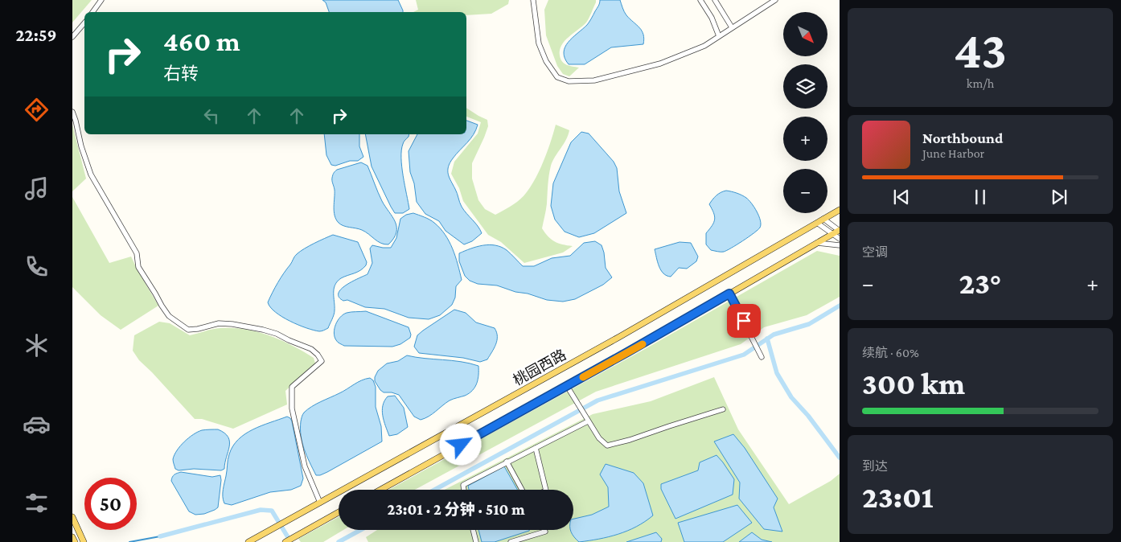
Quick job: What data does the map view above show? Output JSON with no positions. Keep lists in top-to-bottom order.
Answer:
{
  "streets": {
    "main road": ["桃园西路"]
  },
  "north": "bottom right",
  "page": {
    "tabs": "22:59",
    "tile": [
      ["43", "km/h"],
      "空调",
      ["续航 · 60%", "300 km"],
      ["到达", "23:01"]
    ],
    "map_buttons": ["+", "−"],
    "turn": ["460 m", "右转"],
    "song": ["Northbound", "June Harbor"],
    "heat": ["−", "23°", "+"],
    "limit": "50",
    "trip": "23:01 · 2 分钟 · 510 m"
  }
}
